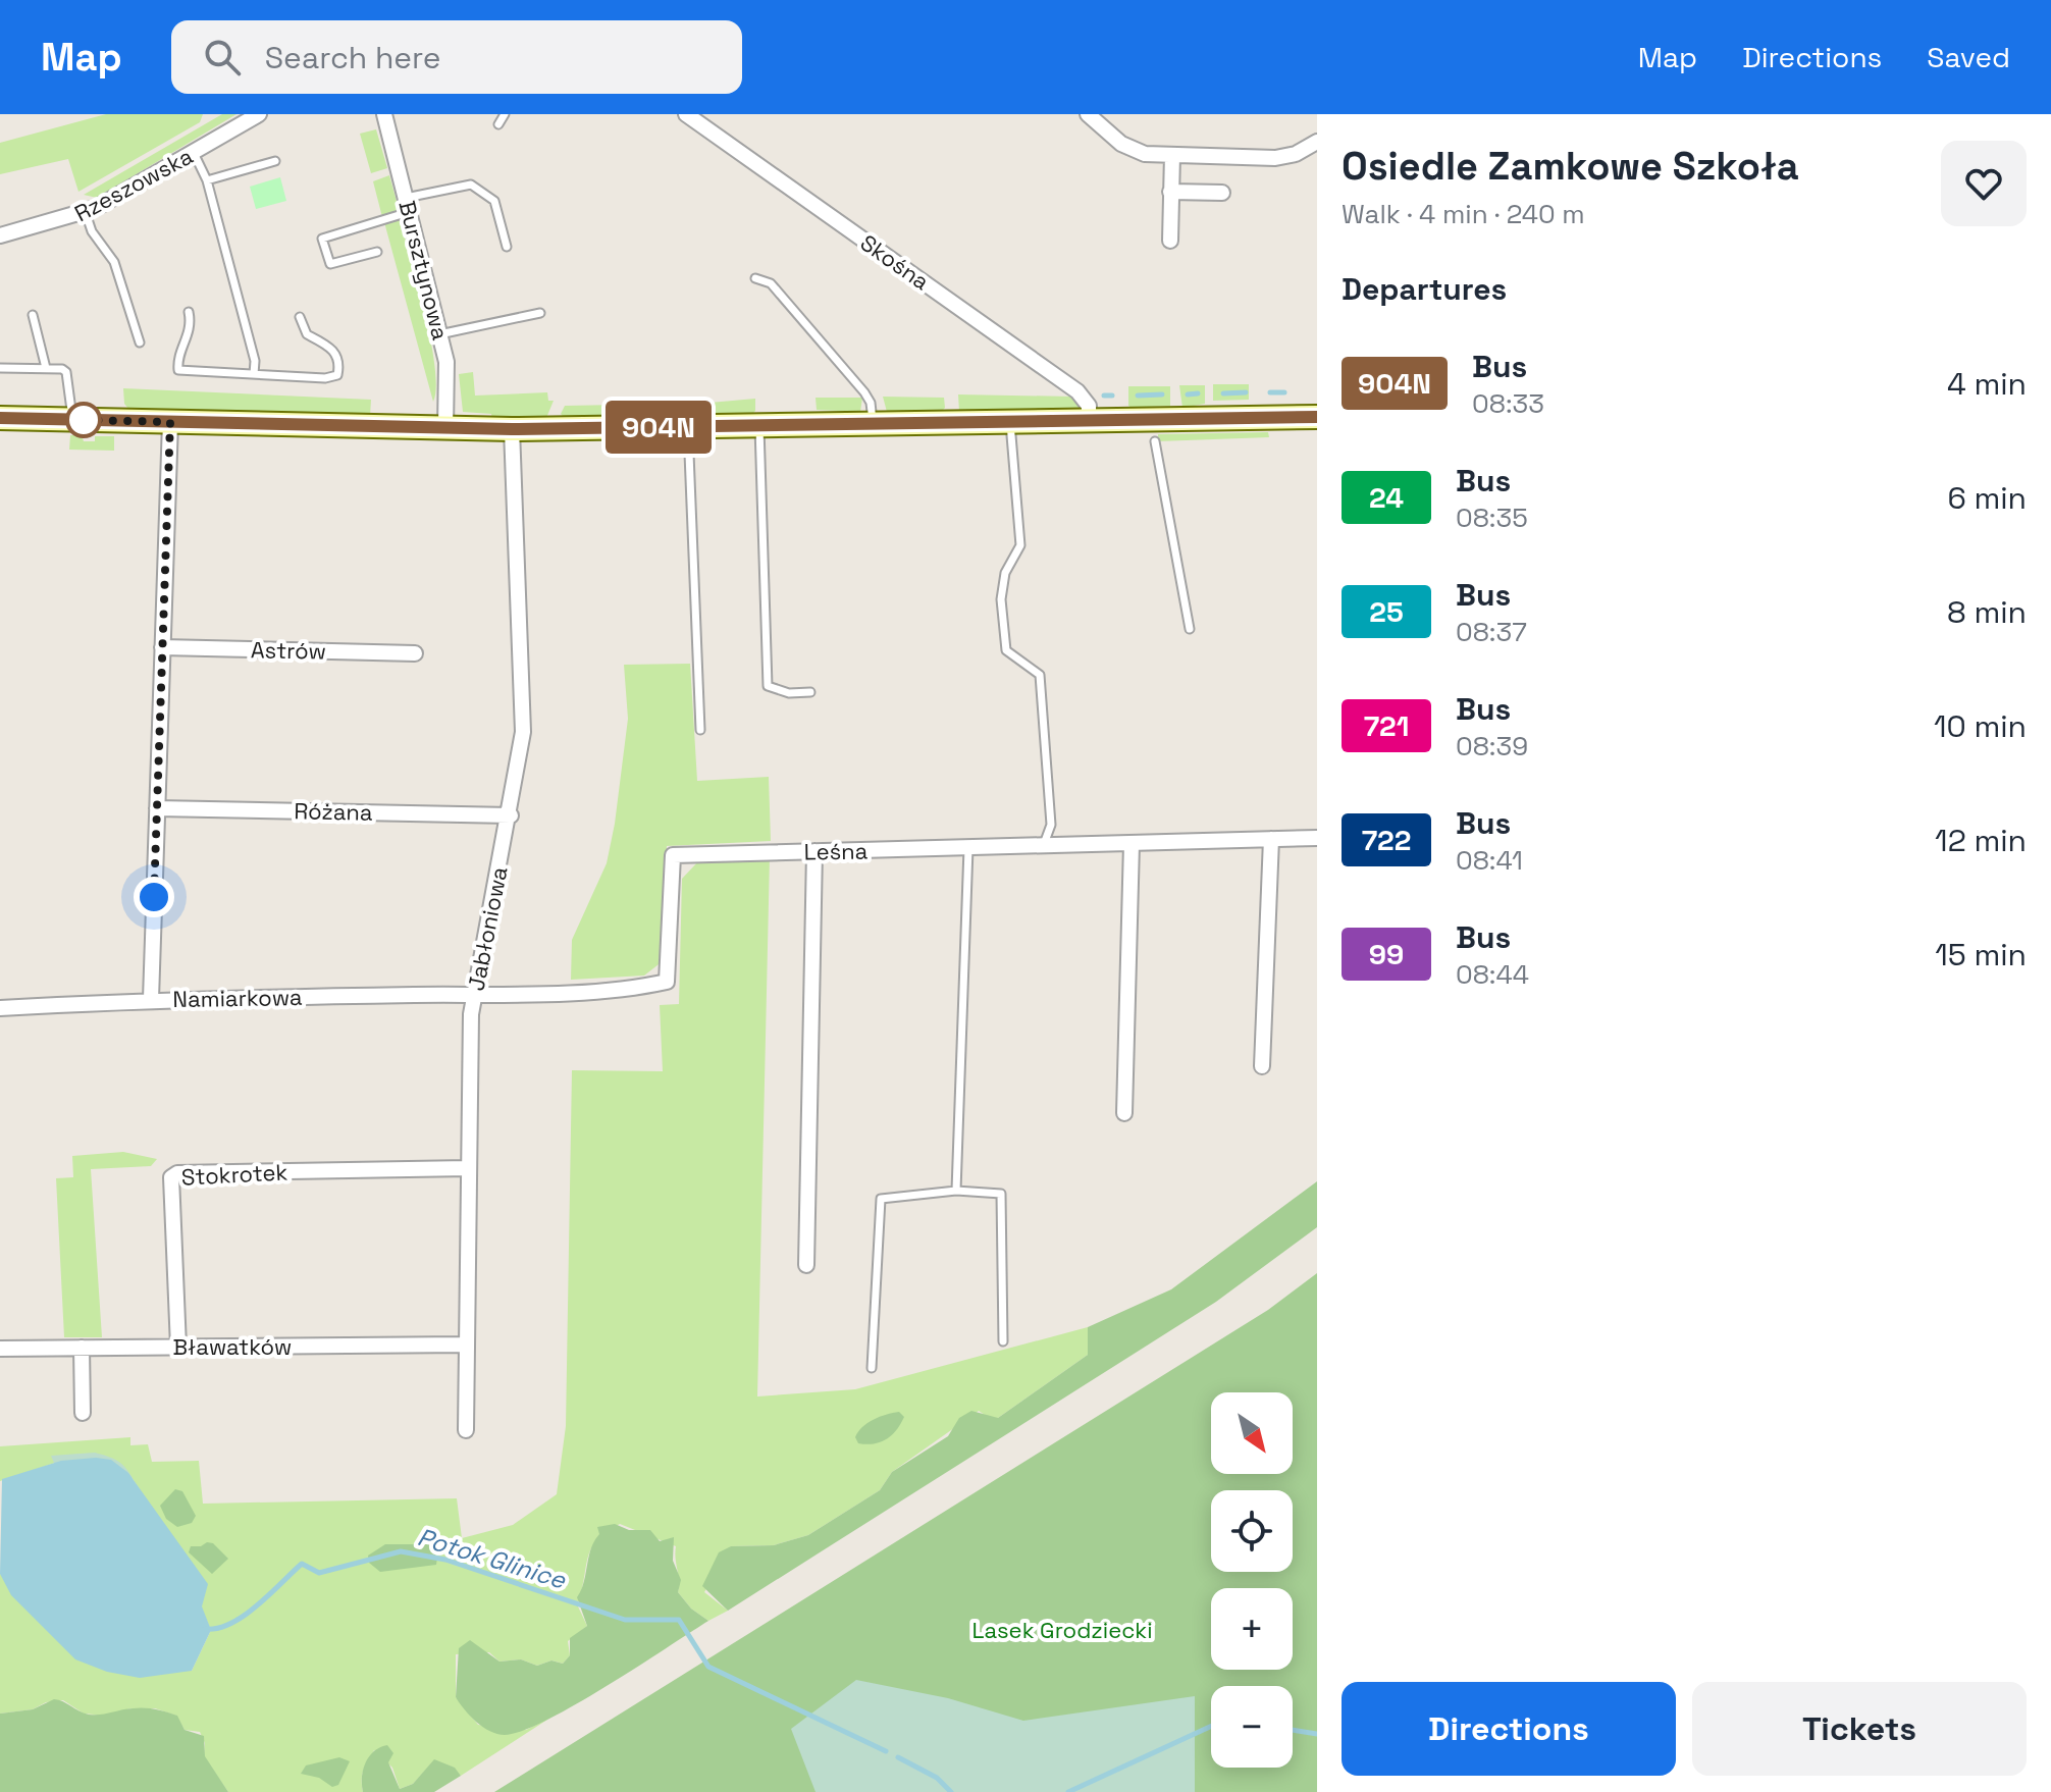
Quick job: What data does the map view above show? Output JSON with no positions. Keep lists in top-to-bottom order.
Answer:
{
  "streets": {
    "street": [
      "Rzeszowska",
      "Skośna",
      "Bursztynowa",
      "Astrów",
      "Różana",
      "Leśna",
      "Jabłoniowa",
      "Namiarkowa",
      "Stokrotek",
      "Bławatków"
    ]
  },
  "crossings": [
    ["Różana", "Jabłoniowa"],
    ["Leśna", "Jabłoniowa"],
    ["Leśna", "Namiarkowa"],
    ["Jabłoniowa", "Namiarkowa"],
    ["Jabłoniowa", "Stokrotek"],
    ["Jabłoniowa", "Bławatków"],
    ["Stokrotek", "Bławatków"]
  ],
  "water": ["Potok Glinice"],
  "parks": ["Lasek Grodziecki"],
  "lines": ["bus line 904N"],
  "north": "bottom right",
  "page": {
    "header": "Map",
    "search": "Search here",
    "nav": ["Map", "Directions", "Saved"],
    "on_map": "904N",
    "heading": [
      ["Osiedle Zamkowe Szkoła", "Walk · 4 min · 240 m"],
      "Departures"
    ],
    "list": [
      {
        "mark": "904N",
        "name": "Bus",
        "note": "08:33",
        "value": "4 min"
      },
      {
        "mark": "24",
        "name": "Bus",
        "note": "08:35",
        "value": "6 min"
      },
      {
        "mark": "25",
        "name": "Bus",
        "note": "08:37",
        "value": "8 min"
      },
      {
        "mark": "721",
        "name": "Bus",
        "note": "08:39",
        "value": "10 min"
      },
      {
        "mark": "722",
        "name": "Bus",
        "note": "08:41",
        "value": "12 min"
      },
      {
        "mark": "99",
        "name": "Bus",
        "note": "08:44",
        "value": "15 min"
      }
    ],
    "map_buttons": ["+", "−"],
    "buttons": ["Directions", "Tickets"]
  }
}
